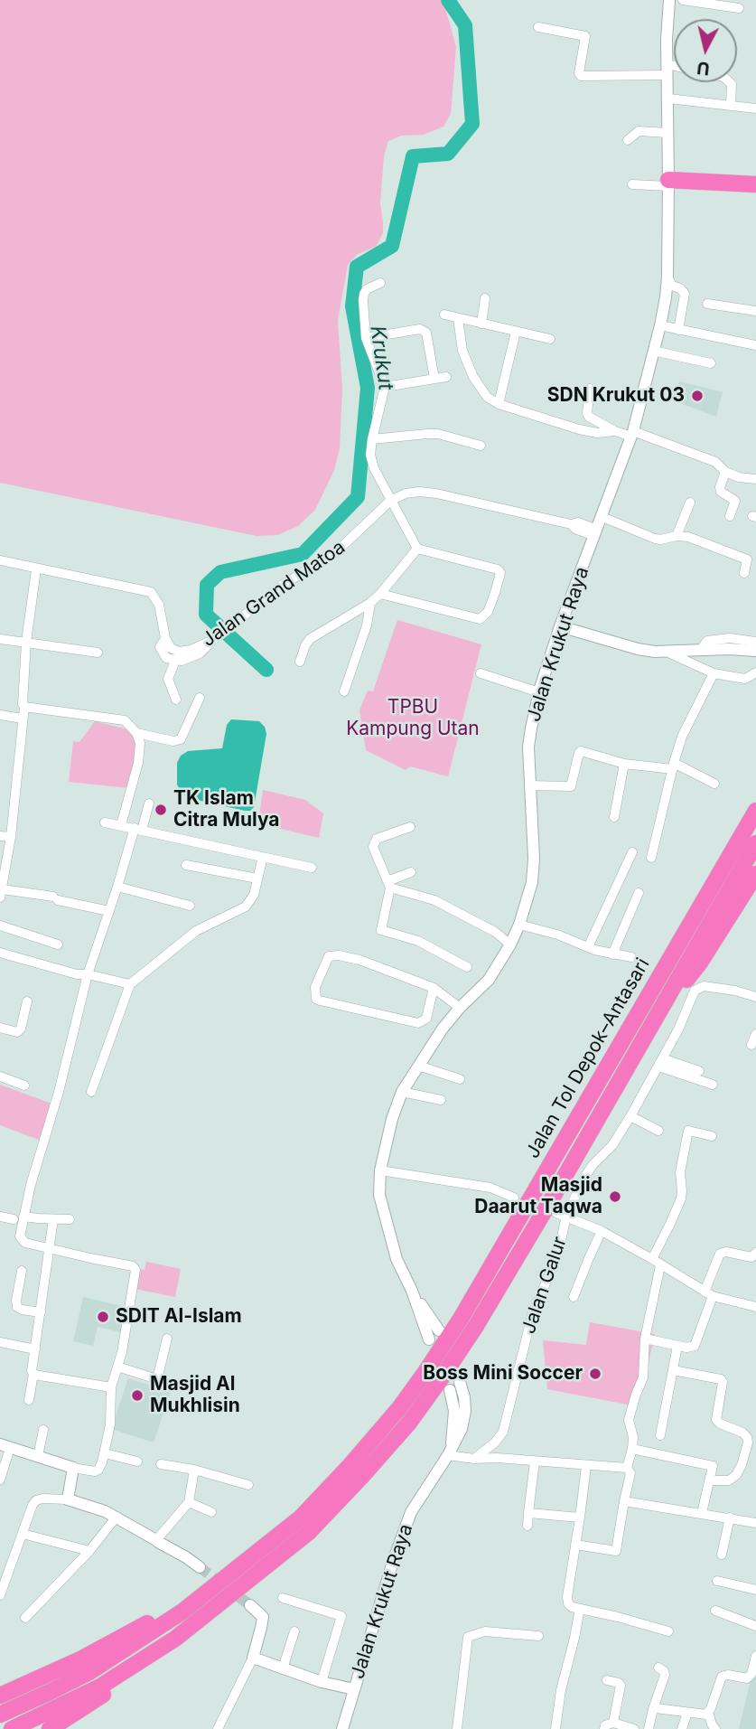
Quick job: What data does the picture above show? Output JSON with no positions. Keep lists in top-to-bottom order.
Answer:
{
  "streets": {
    "highway": ["Jalan Tol Depok–Antasari"],
    "street": ["Jalan Grand Matoa", "Jalan Krukut Raya", "Jalan Galur"]
  },
  "crossings": [
    ["Jalan Grand Matoa", "Jalan Krukut Raya"]
  ],
  "water": ["Krukut"],
  "parks": ["TPBU Kampung Utan"],
  "places": [
    "SDN Krukut 03",
    "TK Islam Citra Mulya",
    "Masjid Daarut Taqwa",
    "SDIT Al-Islam",
    "Boss Mini Soccer",
    "Masjid Al Mukhlisin"
  ],
  "north": "bottom"
}
